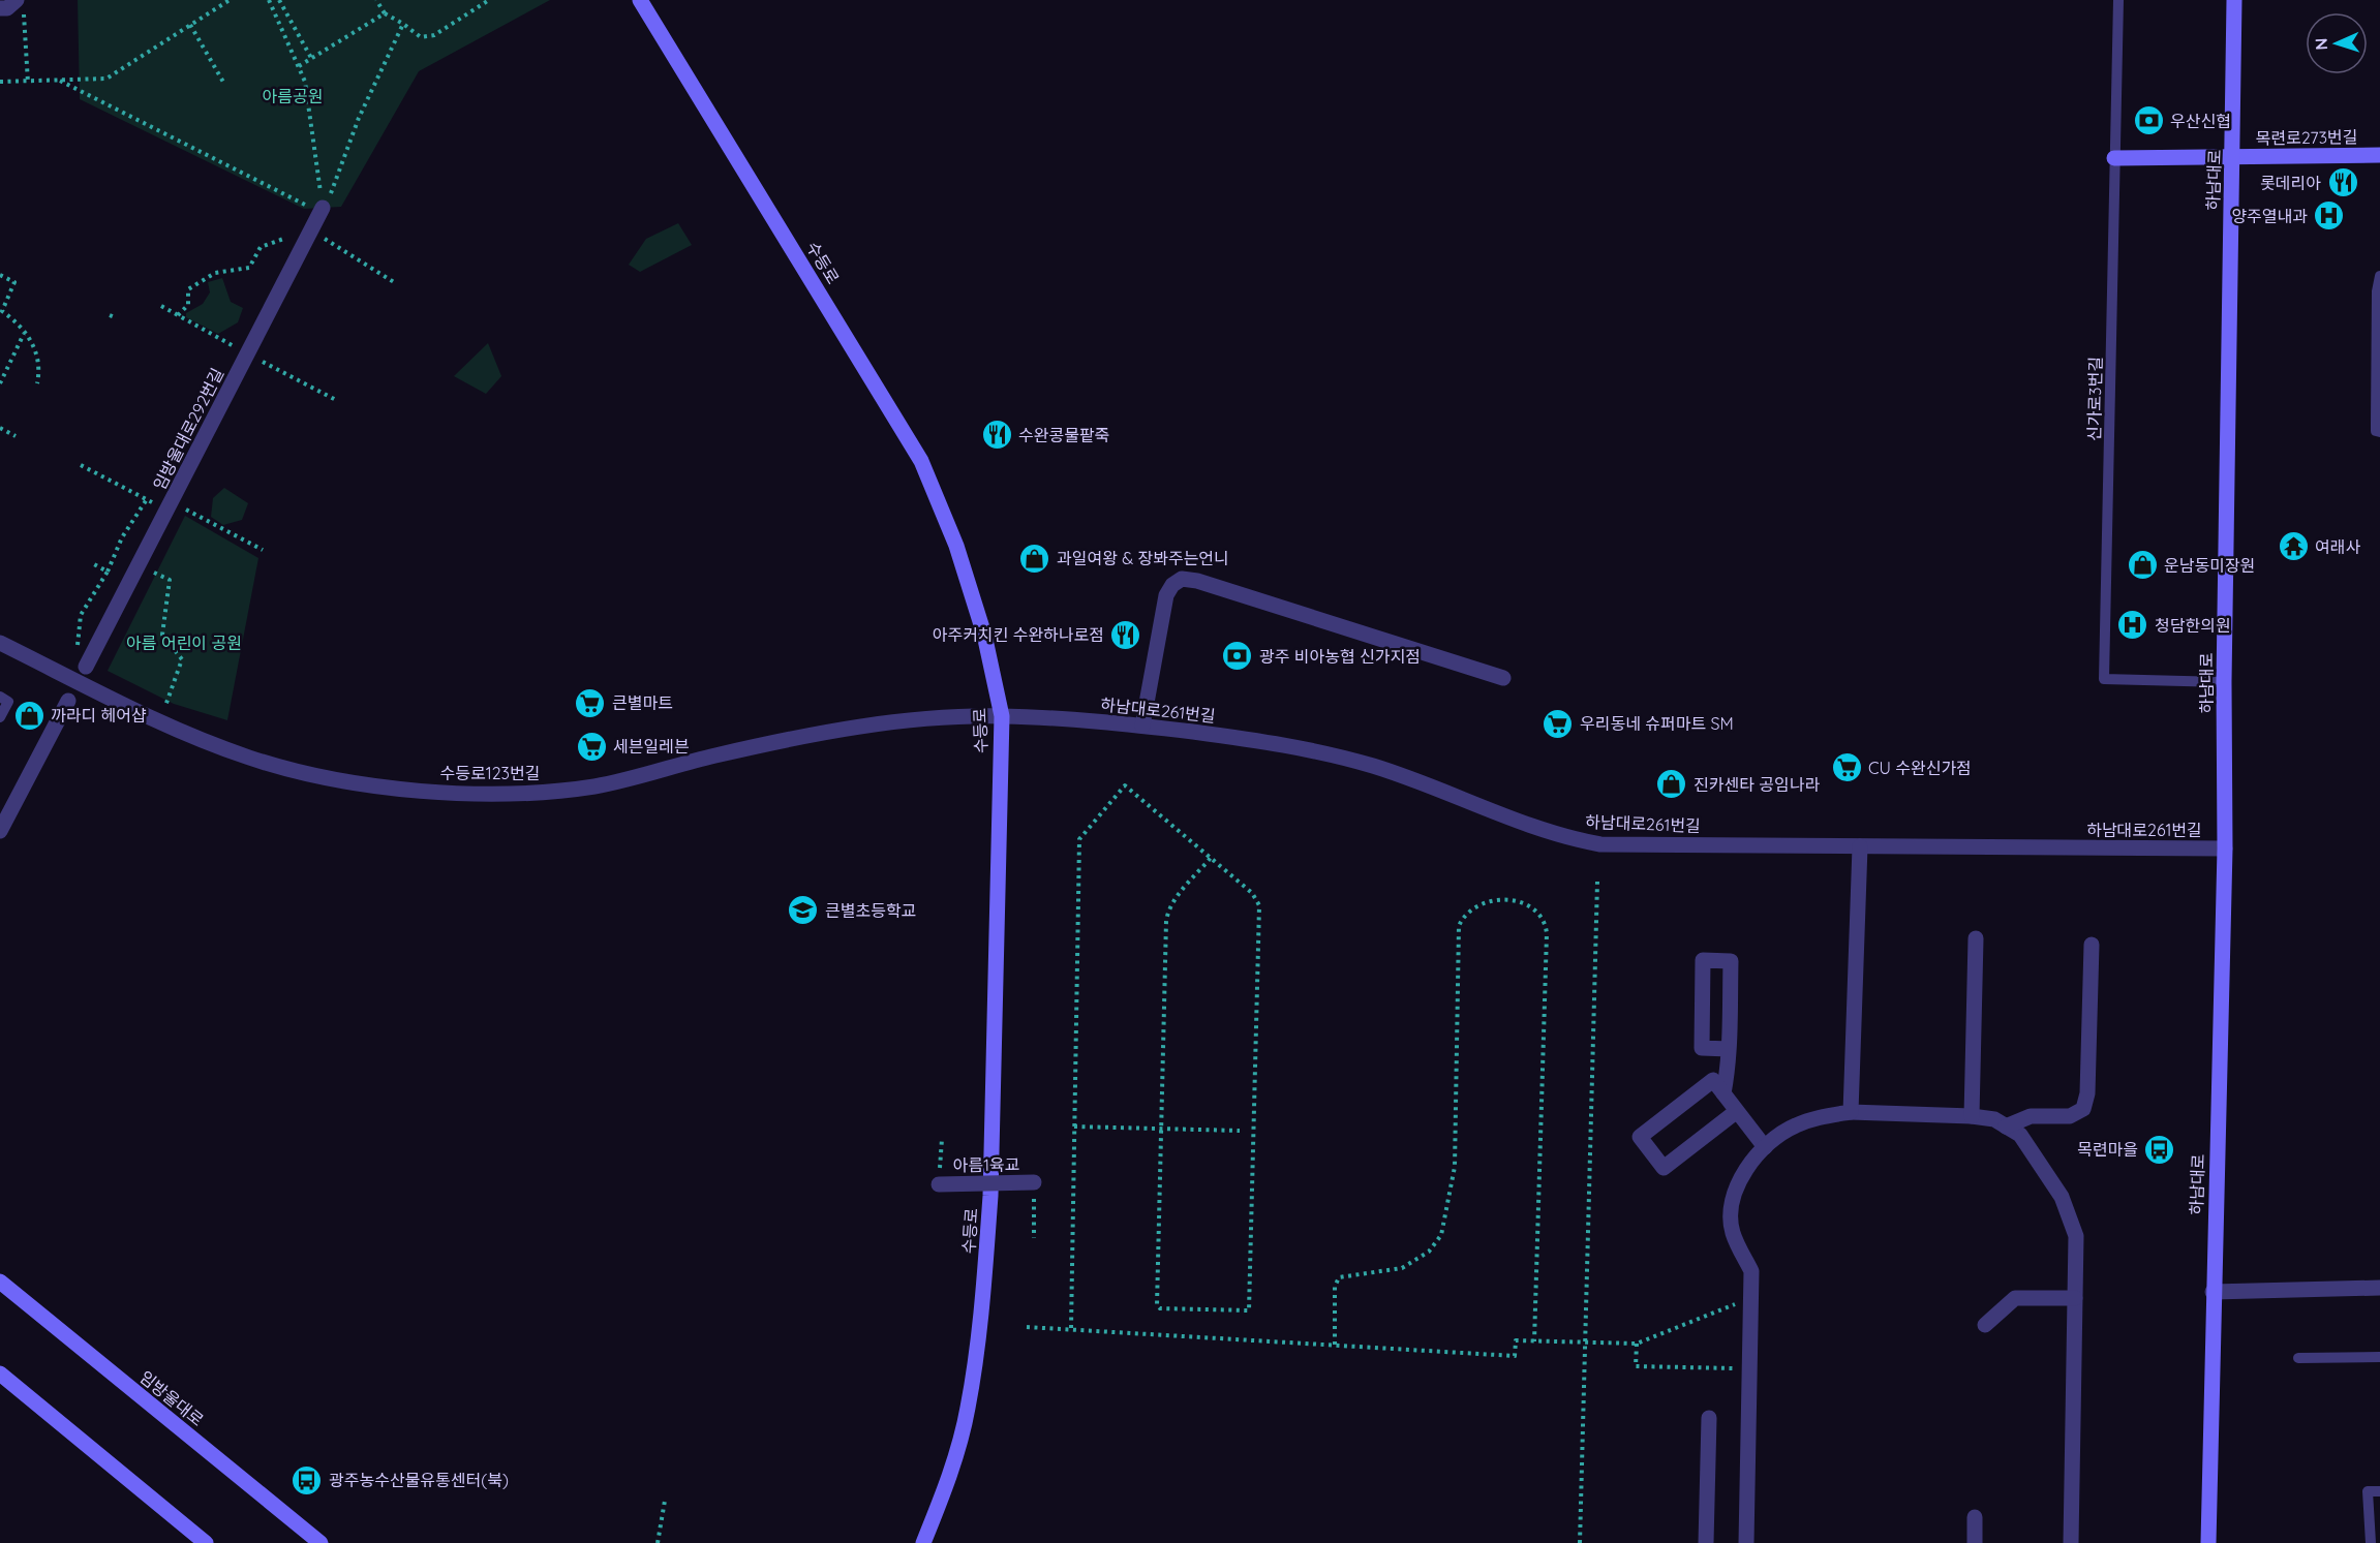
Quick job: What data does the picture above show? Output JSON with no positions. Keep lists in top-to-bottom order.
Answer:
{
  "streets": {
    "main road": [
      "목련로273번길",
      "하남대로",
      "수등로",
      "임방울대로"
    ],
    "street": [
      "임방울대로292번길",
      "하남대로261번길",
      "수등로123번길",
      "아름1육교"
    ],
    "lane": ["신가로3번길"]
  },
  "crossings": [
    ["목련로273번길", "하남대로"],
    ["목련로273번길", "신가로3번길"],
    ["하남대로", "신가로3번길"],
    ["하남대로", "하남대로261번길"],
    ["수등로", "하남대로261번길"],
    ["수등로", "수등로123번길"],
    ["하남대로261번길", "수등로123번길"]
  ],
  "parks": ["아름공원", "아름 어린이 공원"],
  "places": {
    "bank": ["우산신협", "광주 비아농협 신가지점"],
    "restaurant": ["롯데리아", "수완콩물팥죽", "아주커치킨 수완하나로점"],
    "hospital": ["양주열내과", "청담한의원"],
    "temple": ["여래사"],
    "shop": [
      "과일여왕 & 장봐주는언니",
      "운남동미장원",
      "까라디 헤어샵",
      "진카센타 공임나라"
    ],
    "supermarket": [
      "큰별마트",
      "우리동네 슈퍼마트 SM",
      "세븐일레븐",
      "CU 수완신가점"
    ],
    "school or university": ["큰별초등학교"],
    "bus stop": ["목련마을", "광주농수산물유통센터(북)"]
  },
  "north": "left"
}
